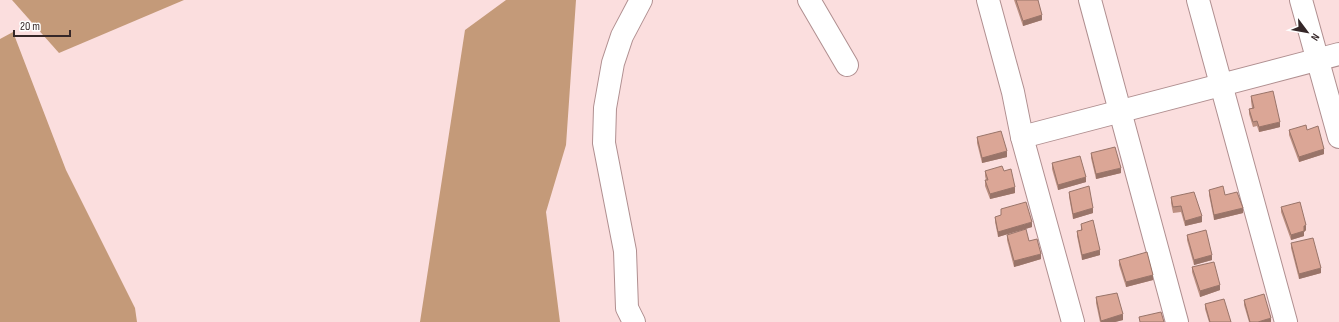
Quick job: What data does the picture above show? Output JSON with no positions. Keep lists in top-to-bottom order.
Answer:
{
  "scale_bar": "20 m",
  "north": "bottom right"
}
